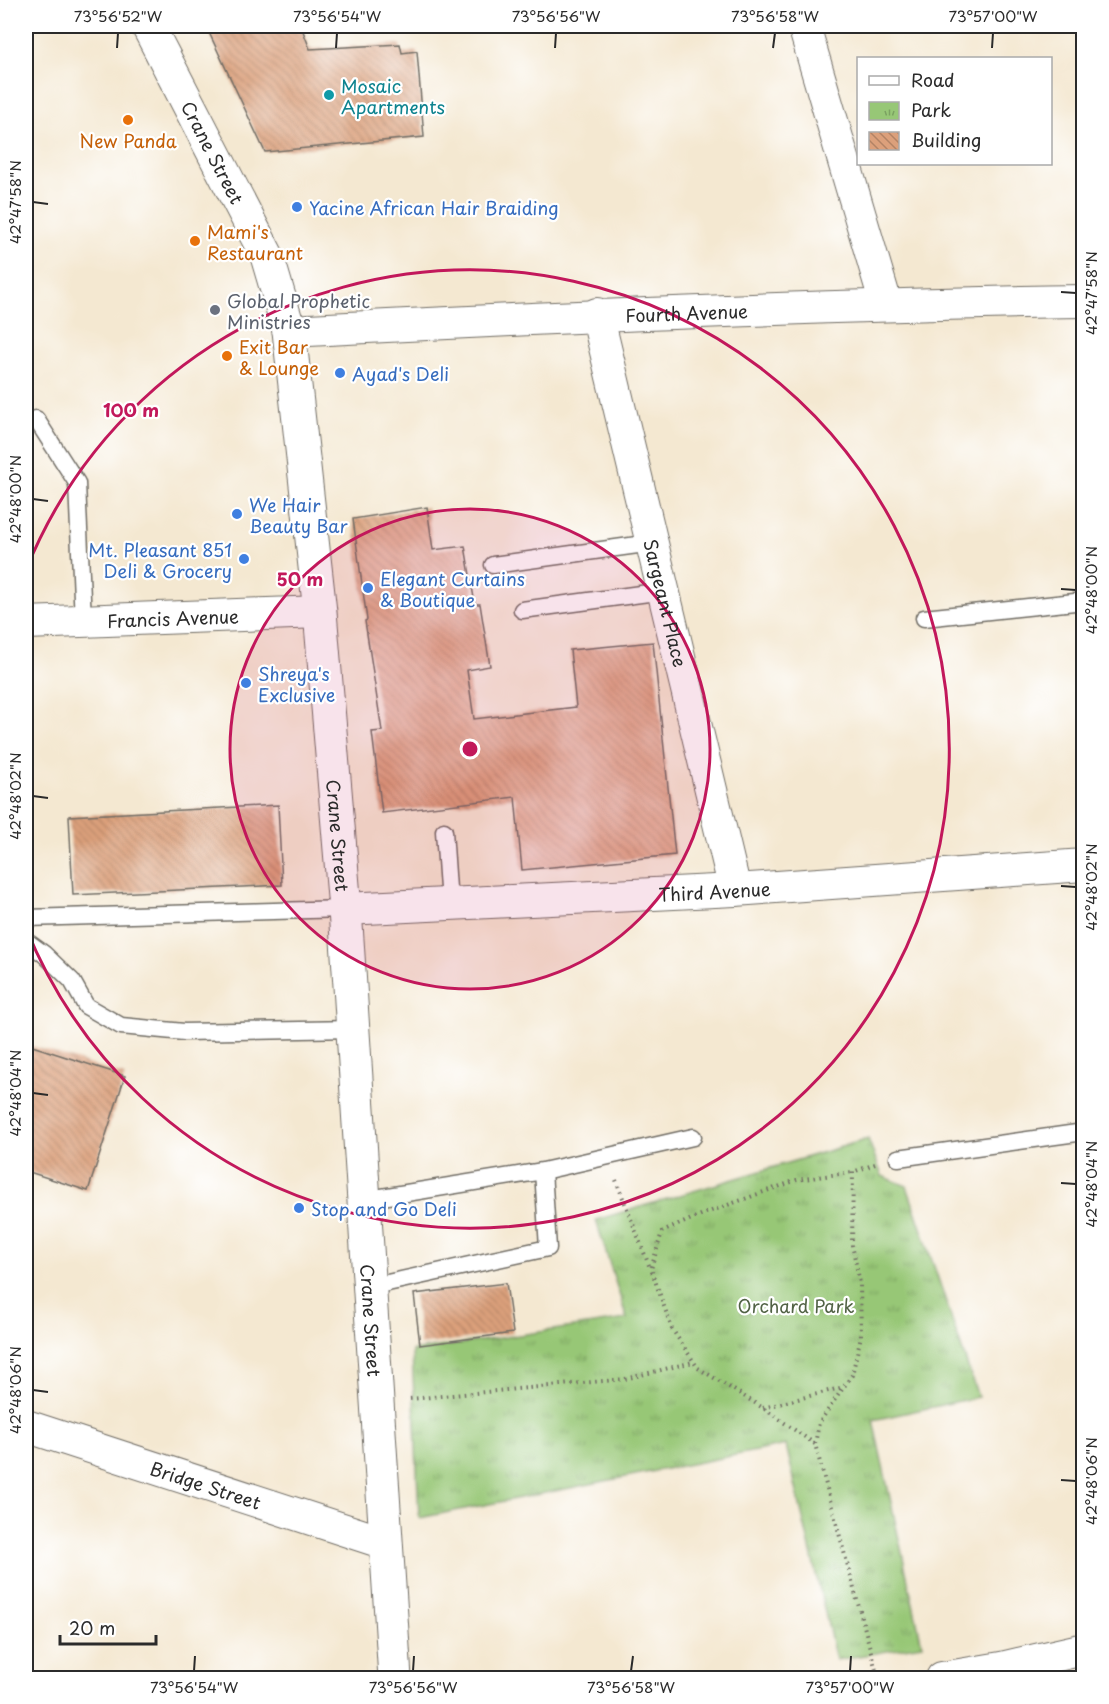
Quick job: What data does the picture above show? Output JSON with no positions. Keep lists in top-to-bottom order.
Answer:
{
  "streets": {
    "street": [
      "Crane Street",
      "Fourth Avenue",
      "Sargeant Place",
      "Francis Avenue",
      "Third Avenue",
      "Bridge Street"
    ]
  },
  "crossings": [
    ["Crane Street", "Fourth Avenue"],
    ["Crane Street", "Francis Avenue"],
    ["Crane Street", "Third Avenue"],
    ["Crane Street", "Bridge Street"],
    ["Fourth Avenue", "Sargeant Place"],
    ["Sargeant Place", "Third Avenue"]
  ],
  "parks": ["Orchard Park"],
  "places": [
    "Mosaic Apartments",
    "New Panda",
    "Yacine African Hair Braiding",
    "Mami's Restaurant",
    "Global Prophetic Ministries",
    "Exit Bar & Lounge",
    "Ayad's Deli",
    "We Hair Beauty Bar",
    "Mt. Pleasant 851 Deli & Grocery",
    "Elegant Curtains & Boutique",
    "Shreya's Exclusive",
    "Stop and Go Deli"
  ],
  "legend": ["Road", "Park", "Building"],
  "scale_bar": "20 m",
  "coordinates": [
    "73°56'52\"W",
    "73°56'54\"W",
    "73°56'56\"W",
    "73°56'58\"W",
    "73°57'00\"W",
    "42°47'58\"N",
    "42°48'00\"N",
    "42°48'02\"N",
    "42°48'04\"N",
    "42°48'06\"N"
  ],
  "rings": ["100 m", "50 m"]
}
